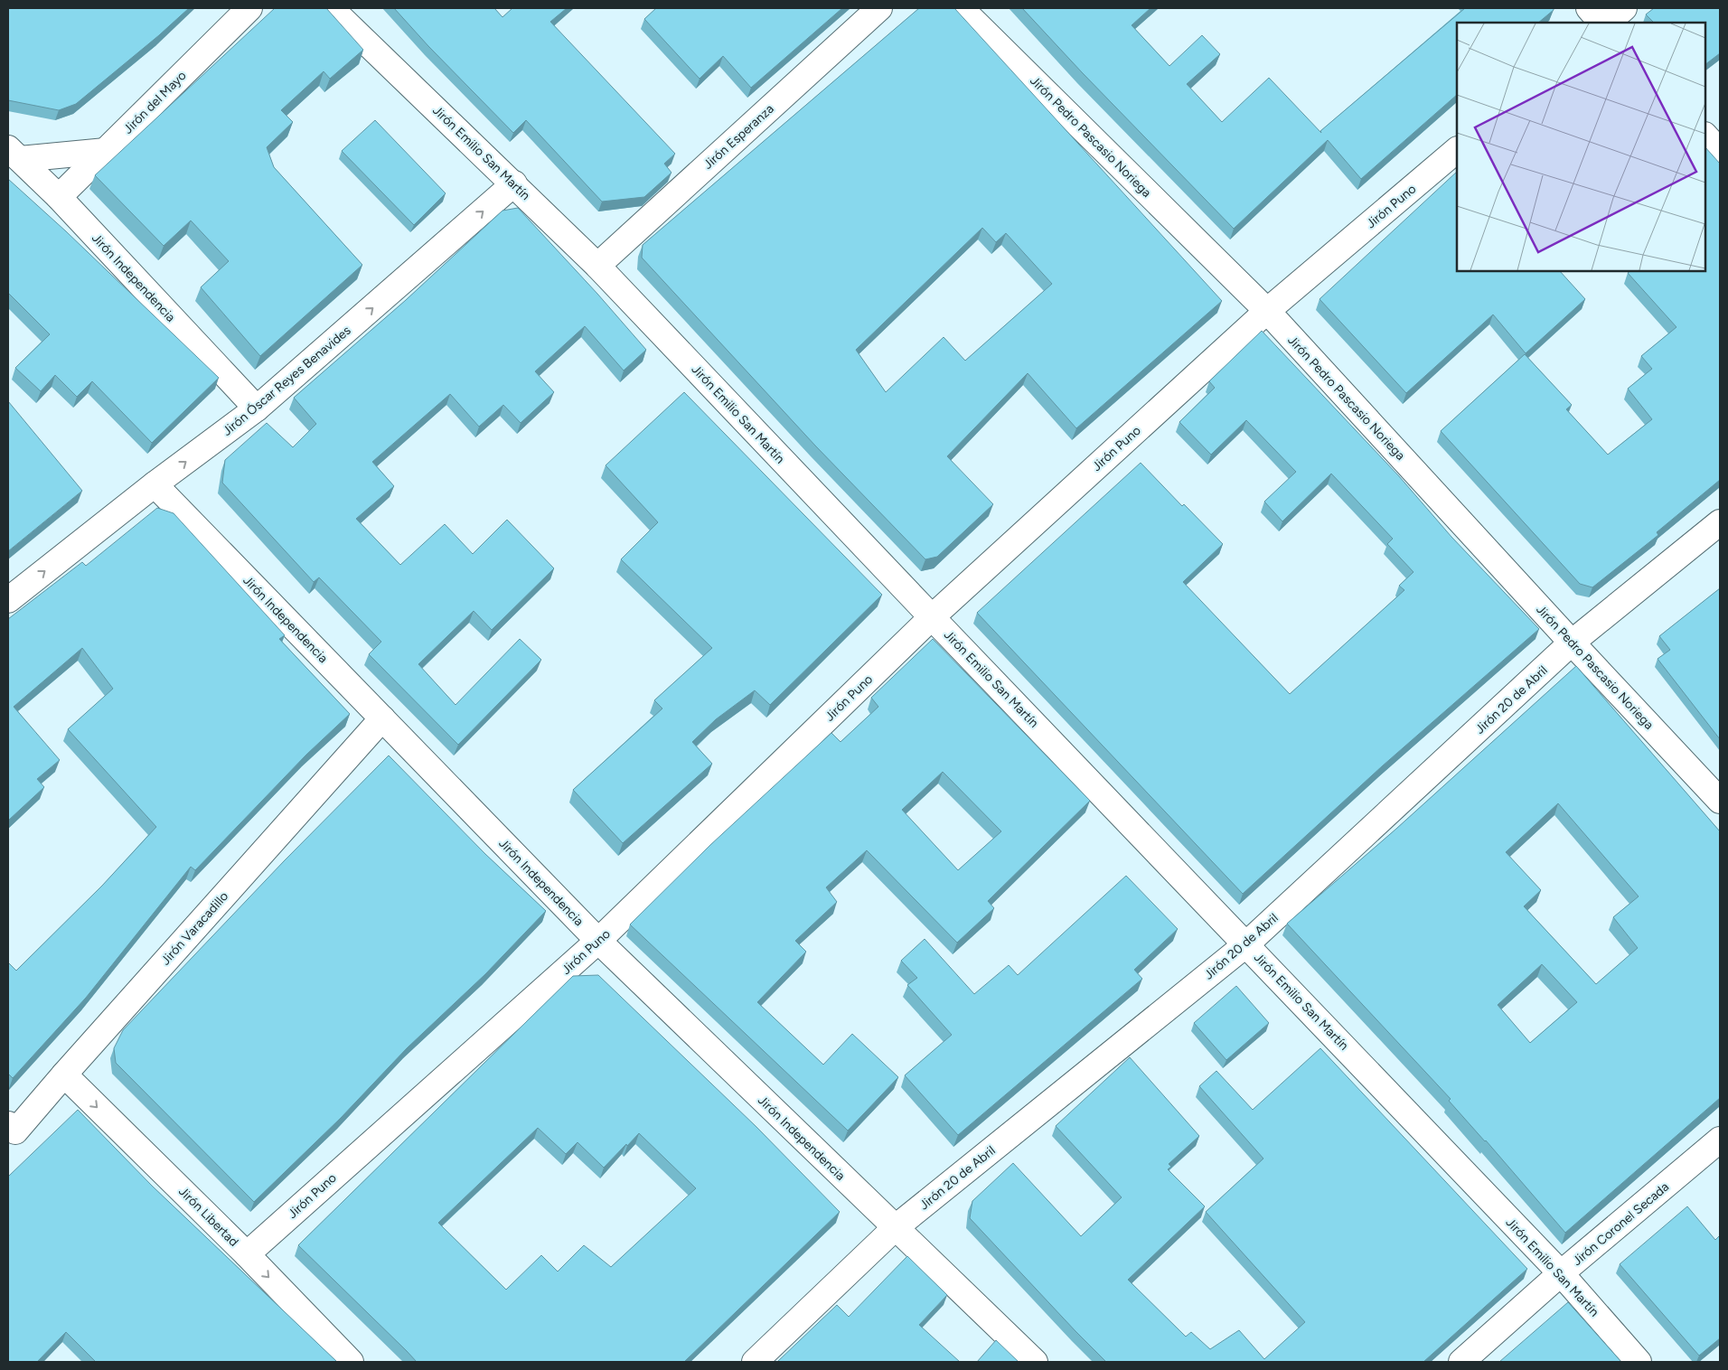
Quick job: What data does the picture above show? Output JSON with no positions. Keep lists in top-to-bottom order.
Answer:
{
  "streets": {
    "street": [
      "Jirón del Mayo",
      "Jirón Esperanza",
      "Jirón Pedro Pascasio Noriega",
      "Jirón Emilio San Martín",
      "Jirón Puno",
      "Jirón Independencia",
      "Jirón Óscar Reyes Benavides",
      "Jirón 20 de Abril",
      "Jirón Varacadillo",
      "Jirón Libertad",
      "Jirón Coronel Secada"
    ]
  },
  "crossings": [
    ["Jirón del Mayo", "Jirón Independencia"],
    ["Jirón Esperanza", "Jirón Emilio San Martín"],
    ["Jirón Pedro Pascasio Noriega", "Jirón Puno"],
    ["Jirón Pedro Pascasio Noriega", "Jirón 20 de Abril"],
    ["Jirón Emilio San Martín", "Jirón Puno"],
    ["Jirón Emilio San Martín", "Jirón Óscar Reyes Benavides"],
    ["Jirón Emilio San Martín", "Jirón 20 de Abril"],
    ["Jirón Emilio San Martín", "Jirón Coronel Secada"],
    ["Jirón Puno", "Jirón Independencia"],
    ["Jirón Puno", "Jirón Libertad"],
    ["Jirón Independencia", "Jirón Óscar Reyes Benavides"],
    ["Jirón Independencia", "Jirón 20 de Abril"],
    ["Jirón Independencia", "Jirón Varacadillo"],
    ["Jirón Varacadillo", "Jirón Libertad"]
  ],
  "one_way": ["Jirón Óscar Reyes Benavides", "Jirón Libertad"]
}
